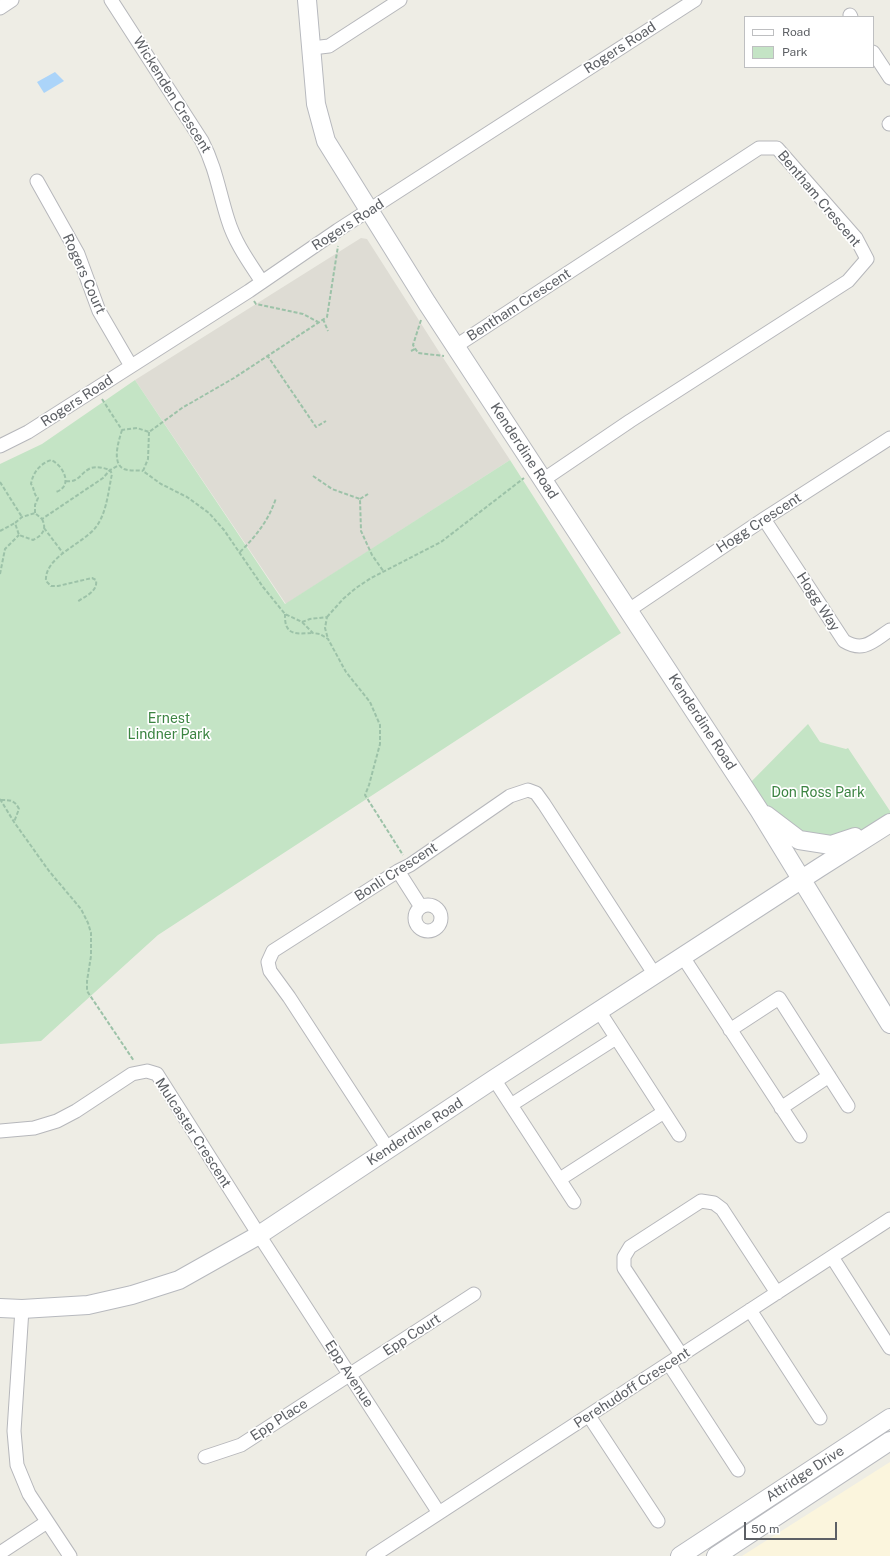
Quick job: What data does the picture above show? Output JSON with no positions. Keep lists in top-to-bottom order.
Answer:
{
  "streets": {
    "street": [
      "Rogers Road",
      "Wickenden Crescent",
      "Bentham Crescent",
      "Rogers Court",
      "Kenderdine Road",
      "Hogg Crescent",
      "Hogg Way",
      "Bonli Crescent",
      "Mulcaster Crescent",
      "Epp Court",
      "Epp Avenue",
      "Perehudoff Crescent",
      "Epp Place",
      "Attridge Drive"
    ]
  },
  "crossings": [
    ["Rogers Road", "Wickenden Crescent"],
    ["Rogers Road", "Rogers Court"],
    ["Rogers Road", "Kenderdine Road"],
    ["Bentham Crescent", "Kenderdine Road"],
    ["Kenderdine Road", "Hogg Crescent"],
    ["Kenderdine Road", "Bonli Crescent"],
    ["Kenderdine Road", "Mulcaster Crescent"],
    ["Kenderdine Road", "Epp Avenue"],
    ["Hogg Crescent", "Hogg Way"],
    ["Mulcaster Crescent", "Epp Avenue"],
    ["Epp Court", "Epp Avenue"],
    ["Epp Court", "Epp Place"],
    ["Epp Avenue", "Perehudoff Crescent"],
    ["Epp Avenue", "Epp Place"]
  ],
  "parks": ["Ernest Lindner Park", "Don Ross Park"],
  "legend": ["Road", "Park"],
  "scale_bar": "50 m"
}
